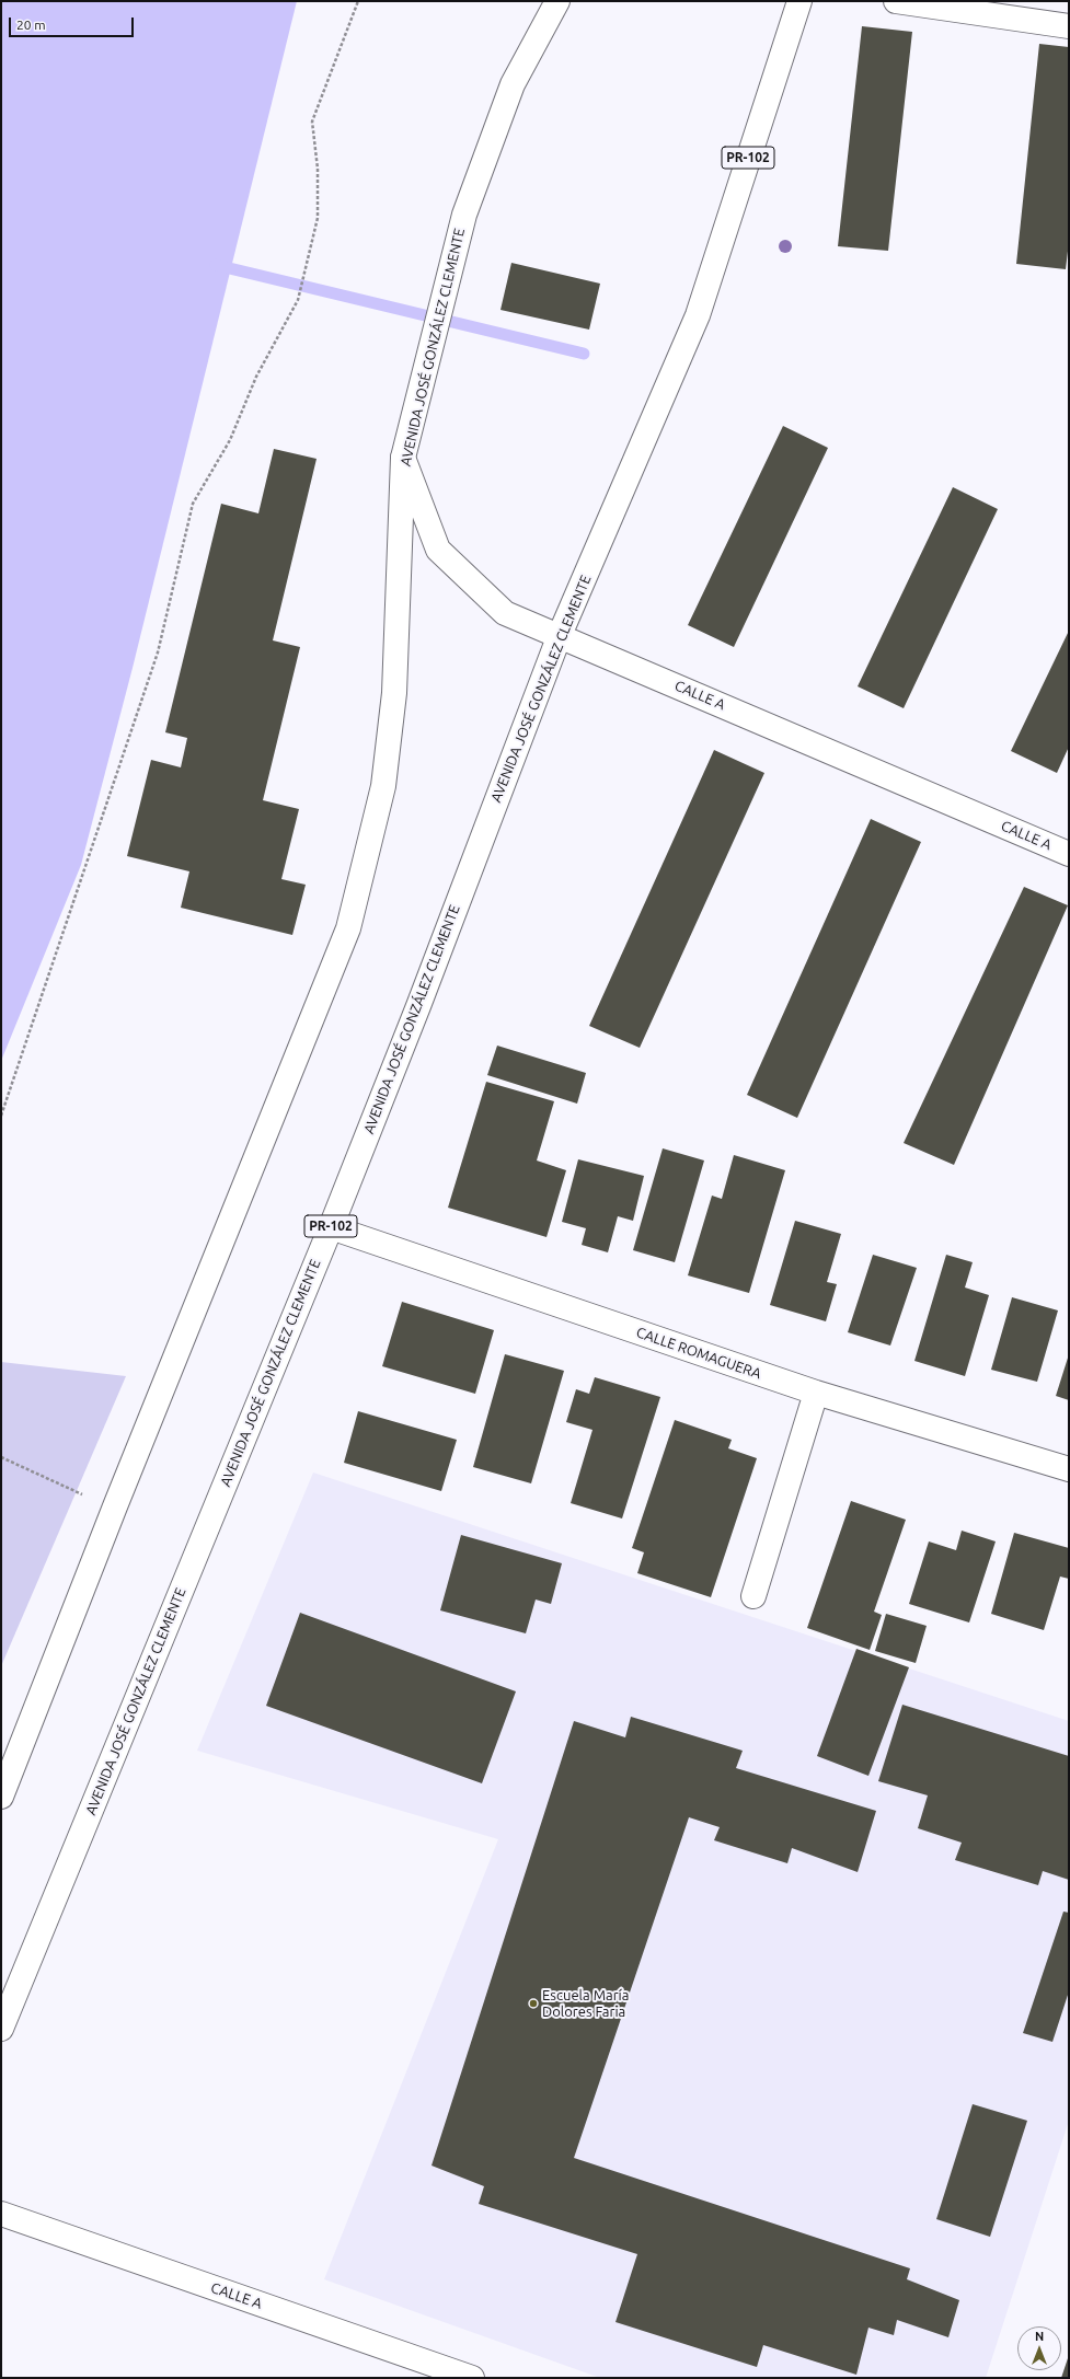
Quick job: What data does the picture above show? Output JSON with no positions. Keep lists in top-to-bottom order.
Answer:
{
  "streets": {
    "main road": [
      "PR-102",
      "AVENIDA JOSÉ GONZÁLEZ CLEMENTE",
      "CALLE A",
      "CALLE ROMAGUERA"
    ]
  },
  "crossings": [
    ["AVENIDA JOSÉ GONZÁLEZ CLEMENTE", "CALLE A"],
    ["AVENIDA JOSÉ GONZÁLEZ CLEMENTE", "CALLE ROMAGUERA"]
  ],
  "places": ["Escuela María Dolores Faria"],
  "scale_bar": "20 m",
  "north": "top"
}
